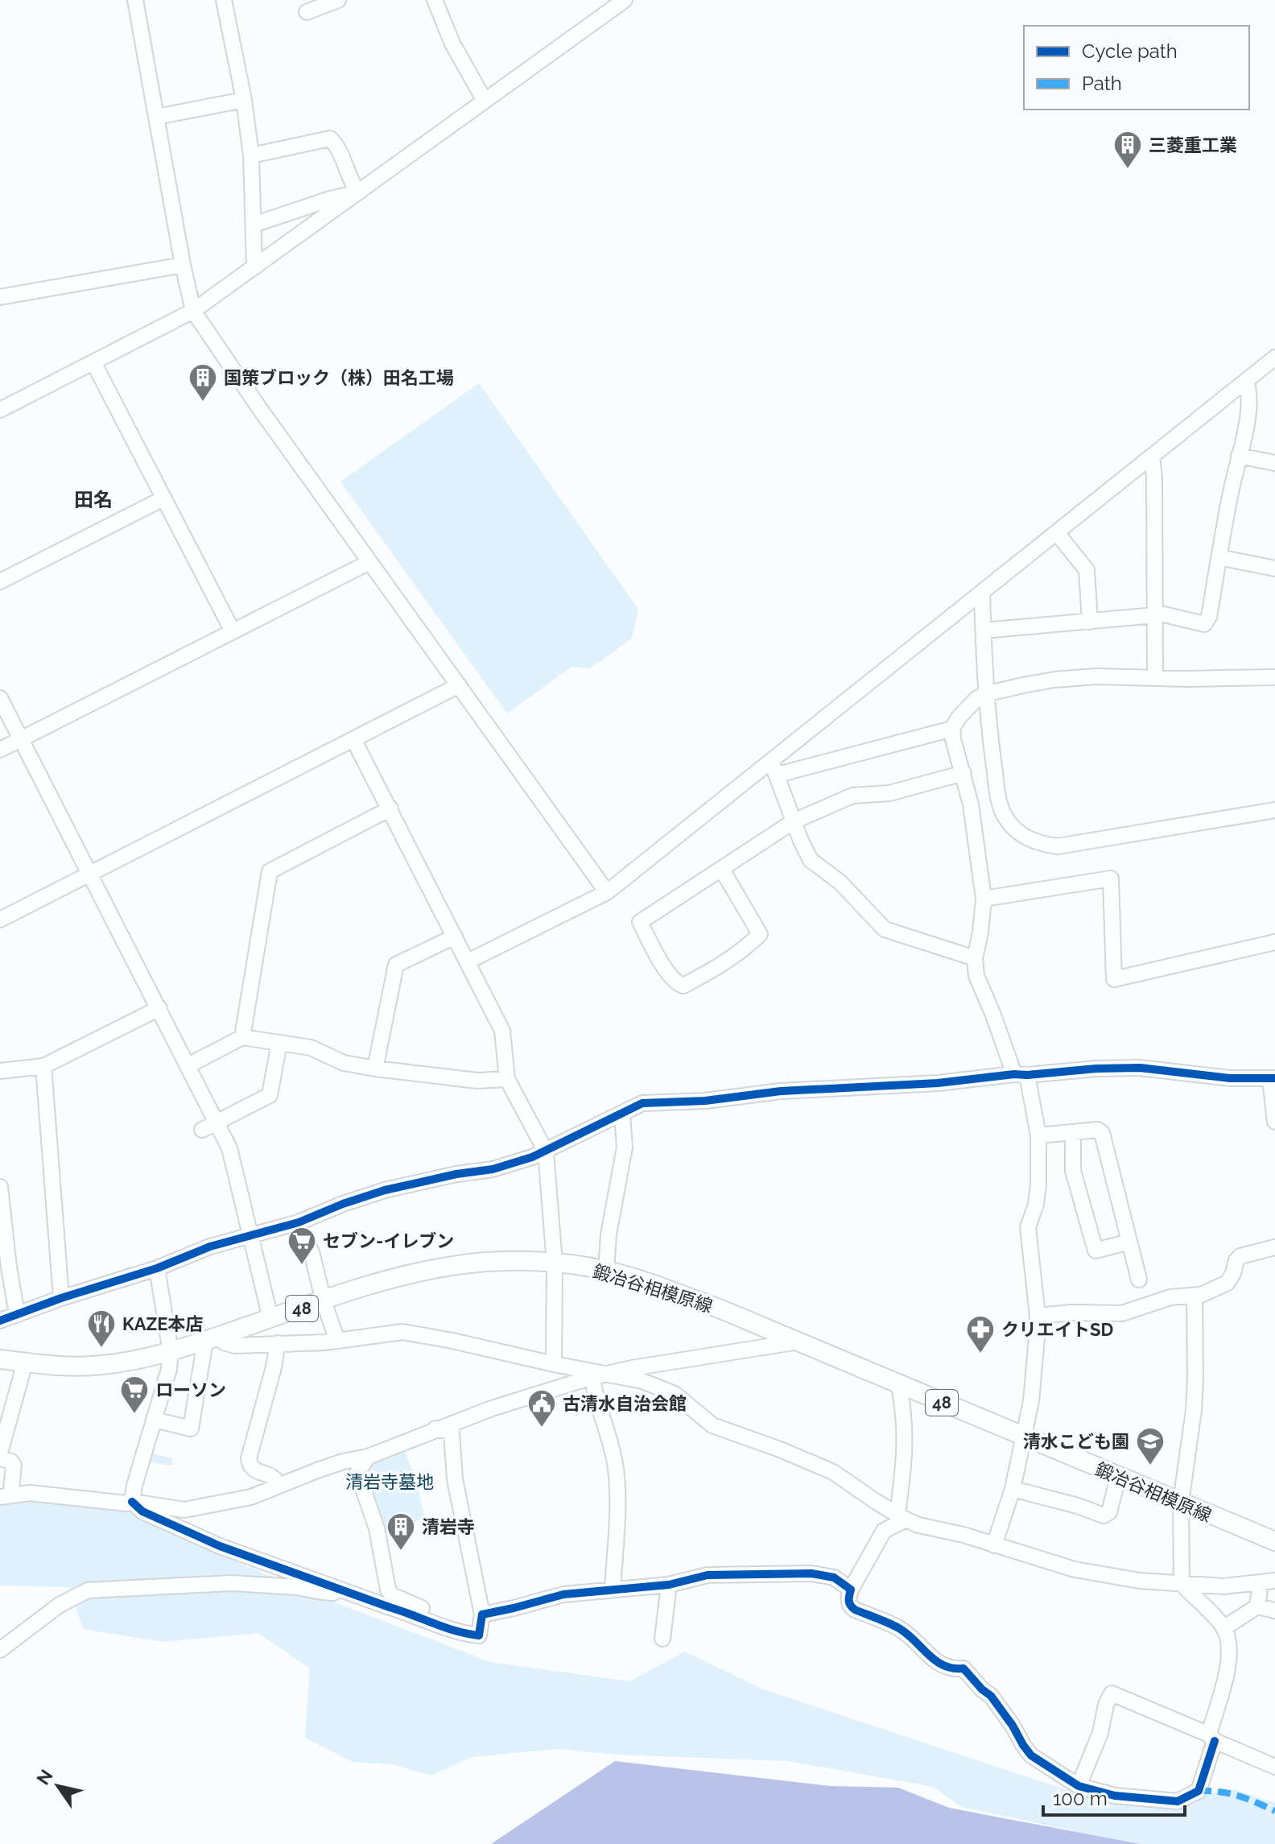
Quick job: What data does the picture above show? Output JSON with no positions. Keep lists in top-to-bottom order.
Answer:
{
  "streets": {
    "main road": ["鍛冶谷相模原線", "48"]
  },
  "districts": ["田名"],
  "parks": ["清岩寺墓地"],
  "places": {
    "building": ["三菱重工業", "国策ブロック（株）田名工場", "清岩寺"],
    "supermarket": ["セブン-イレブン", "ローソン"],
    "restaurant": ["KAZE本店"],
    "pharmacy": ["クリエイトSD"],
    "public building": ["古清水自治会館"],
    "school or university": ["清水こども園"]
  },
  "legend": ["Cycle path", "Path"],
  "scale_bar": "100 m",
  "north": "top left"
}
